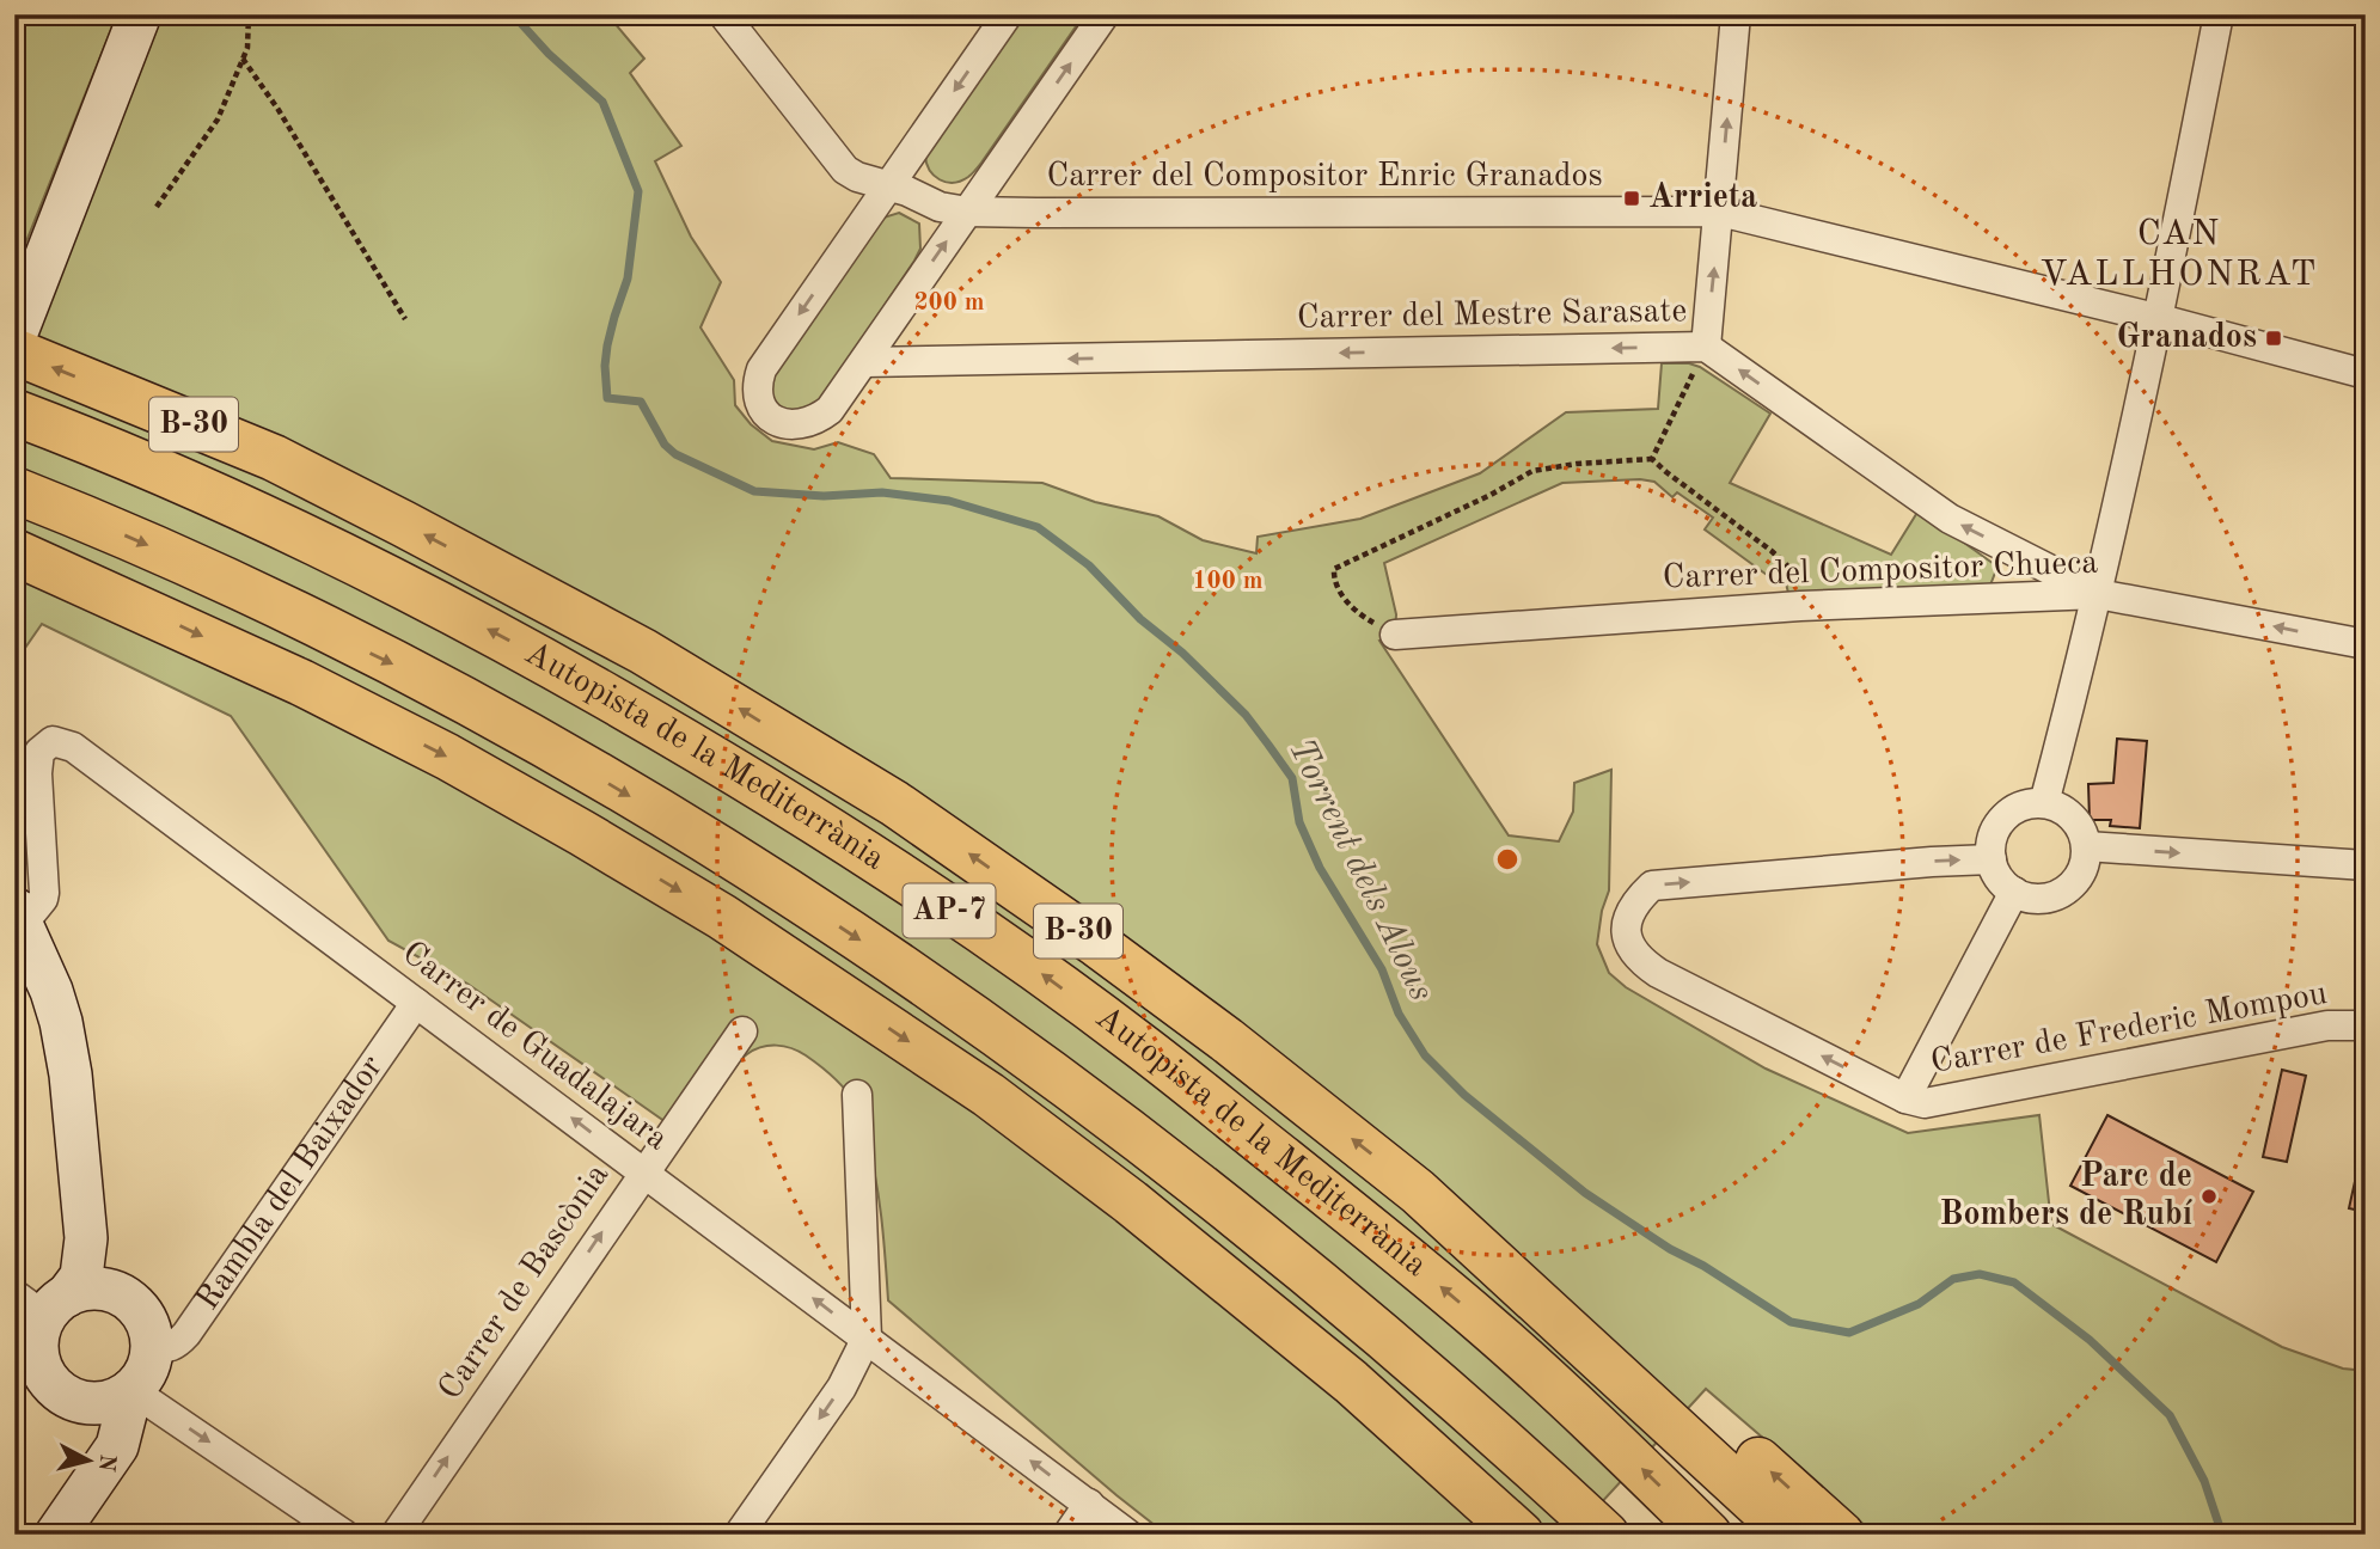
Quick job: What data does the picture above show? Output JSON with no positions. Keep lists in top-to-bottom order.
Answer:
{
  "streets": {
    "highway": ["B-30", "Autopista de la Mediterrània", "AP-7"],
    "street": [
      "Carrer del Compositor Enric Granados",
      "Carrer del Mestre Sarasate",
      "Carrer del Compositor Chueca",
      "Carrer de Frederic Mompou",
      "Carrer de Guadalajara",
      "Rambla del Baixador",
      "Carrer de Bascònia"
    ]
  },
  "crossings": [
    ["Carrer del Mestre Sarasate", "Carrer del Compositor Chueca"],
    ["Carrer de Guadalajara", "Rambla del Baixador"],
    ["Carrer de Guadalajara", "Carrer de Bascònia"]
  ],
  "one_way": ["Carrer del Mestre Sarasate", "Carrer de Guadalajara", "Carrer de Bascònia"],
  "districts": ["CAN VALLHONRAT"],
  "water": ["Torrent dels Alous"],
  "places": {
    "transit": ["Arrieta", "Granados"],
    "other": ["Parc de Bombers de Rubí"]
  },
  "north": "right",
  "rings": ["200 m", "100 m"]
}
